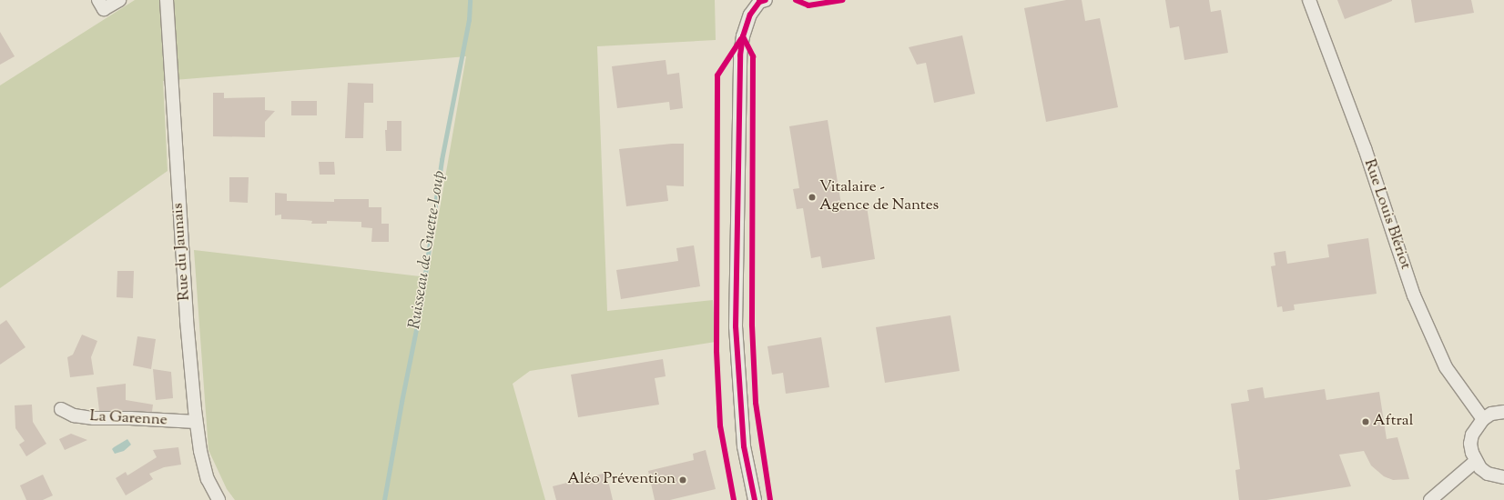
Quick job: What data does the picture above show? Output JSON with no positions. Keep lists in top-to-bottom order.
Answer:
{
  "streets": {
    "street": ["Rue Louis Blériot", "Rue du Jaunais", "La Garenne"]
  },
  "crossings": [
    ["Rue du Jaunais", "La Garenne"]
  ],
  "water": ["Ruisseau de Guette-Loup"],
  "places": ["Vitalaire - Agence de Nantes", "Aftral", "Aléo Prévention"]
}
